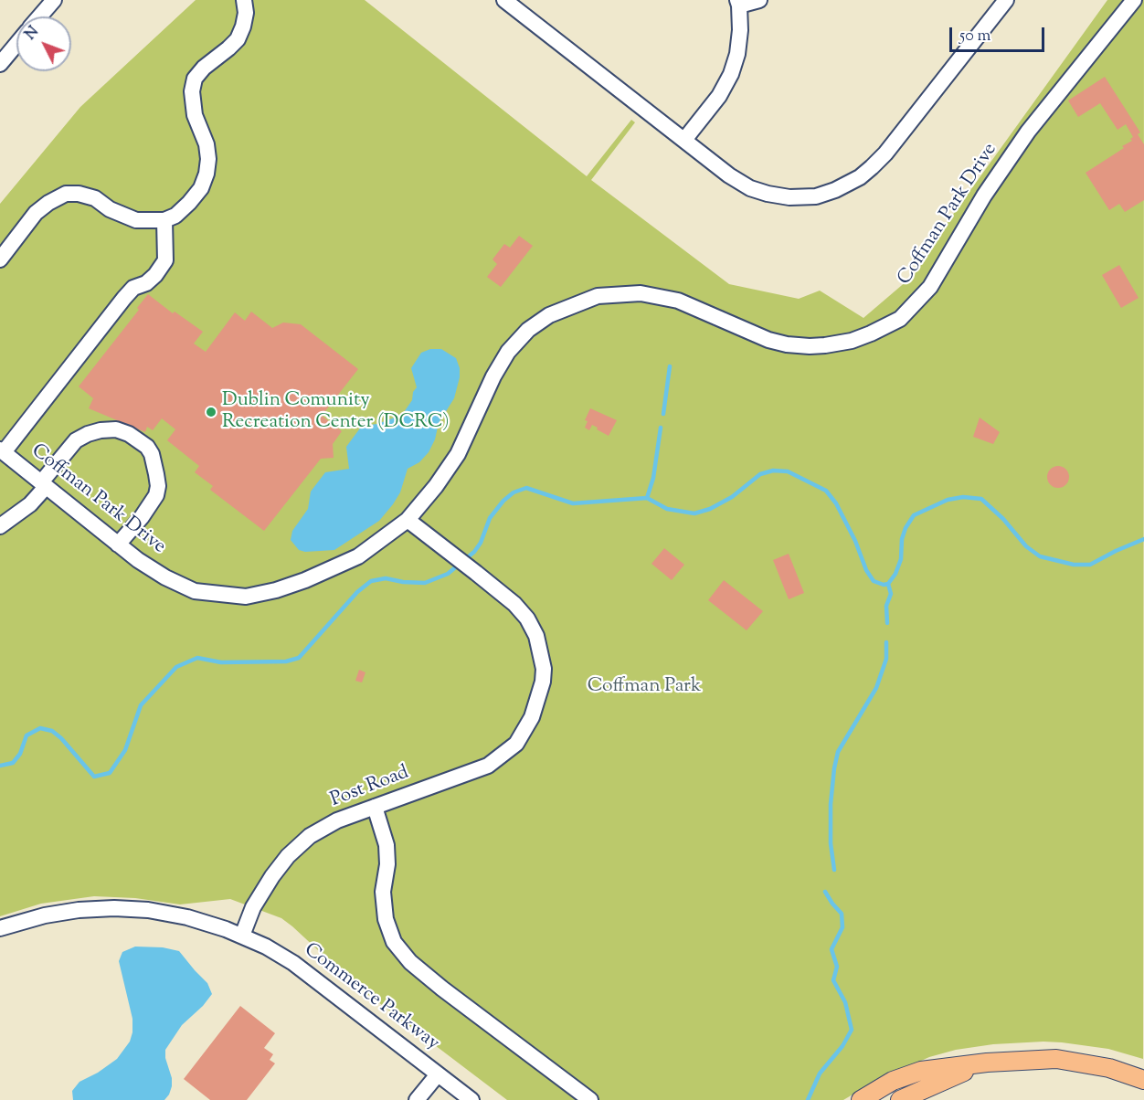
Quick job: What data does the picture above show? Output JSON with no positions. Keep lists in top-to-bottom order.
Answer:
{
  "streets": {
    "street": ["Coffman Park Drive", "Post Road", "Commerce Parkway"]
  },
  "crossings": [
    ["Coffman Park Drive", "Post Road"],
    ["Post Road", "Commerce Parkway"]
  ],
  "parks": ["Coffman Park"],
  "places": ["Dublin Comunity Recreation Center (DCRC)"],
  "scale_bar": "50 m",
  "north": "top left"
}
